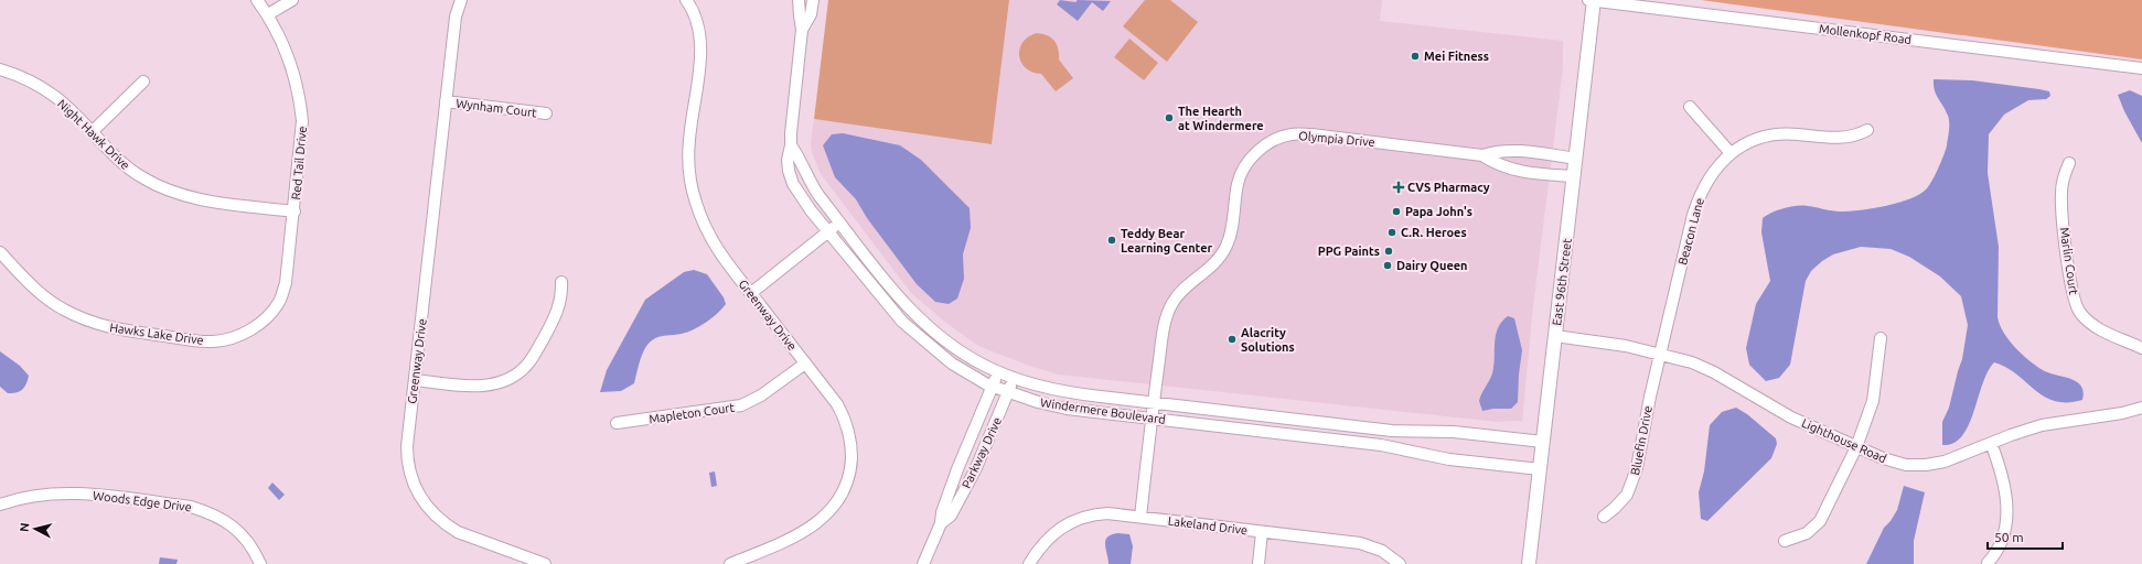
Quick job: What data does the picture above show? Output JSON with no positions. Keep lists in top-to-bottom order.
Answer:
{
  "streets": {
    "main road": ["East 96th Street"],
    "street": [
      "Mollenkopf Road",
      "Wynham Court",
      "Night Hawk Drive",
      "Olympia Drive",
      "Red Tail Drive",
      "Beacon Lane",
      "Marlin Court",
      "Greenway Drive",
      "Hawks Lake Drive",
      "Windermere Boulevard",
      "Mapleton Court",
      "Bluefin Drive",
      "Lighthouse Road",
      "Parkway Drive",
      "Woods Edge Drive",
      "Lakeland Drive"
    ]
  },
  "crossings": [
    ["Mollenkopf Road", "East 96th Street"],
    ["Wynham Court", "Greenway Drive"],
    ["Night Hawk Drive", "Red Tail Drive"],
    ["Olympia Drive", "East 96th Street"],
    ["Olympia Drive", "Windermere Boulevard"],
    ["Olympia Drive", "Lakeland Drive"],
    ["Red Tail Drive", "Hawks Lake Drive"],
    ["Beacon Lane", "Bluefin Drive"],
    ["Beacon Lane", "Lighthouse Road"],
    ["East 96th Street", "Windermere Boulevard"],
    ["East 96th Street", "Lighthouse Road"],
    ["Greenway Drive", "Mapleton Court"],
    ["Windermere Boulevard", "Parkway Drive"],
    ["Bluefin Drive", "Lighthouse Road"]
  ],
  "places": {
    "other": [
      "Mei Fitness",
      "The Hearth at Windermere",
      "Papa John's",
      "C.R. Heroes",
      "Teddy Bear Learning Center",
      "PPG Paints",
      "Dairy Queen",
      "Alacrity Solutions"
    ],
    "health": ["CVS Pharmacy"]
  },
  "scale_bar": "50 m",
  "north": "left"
}
